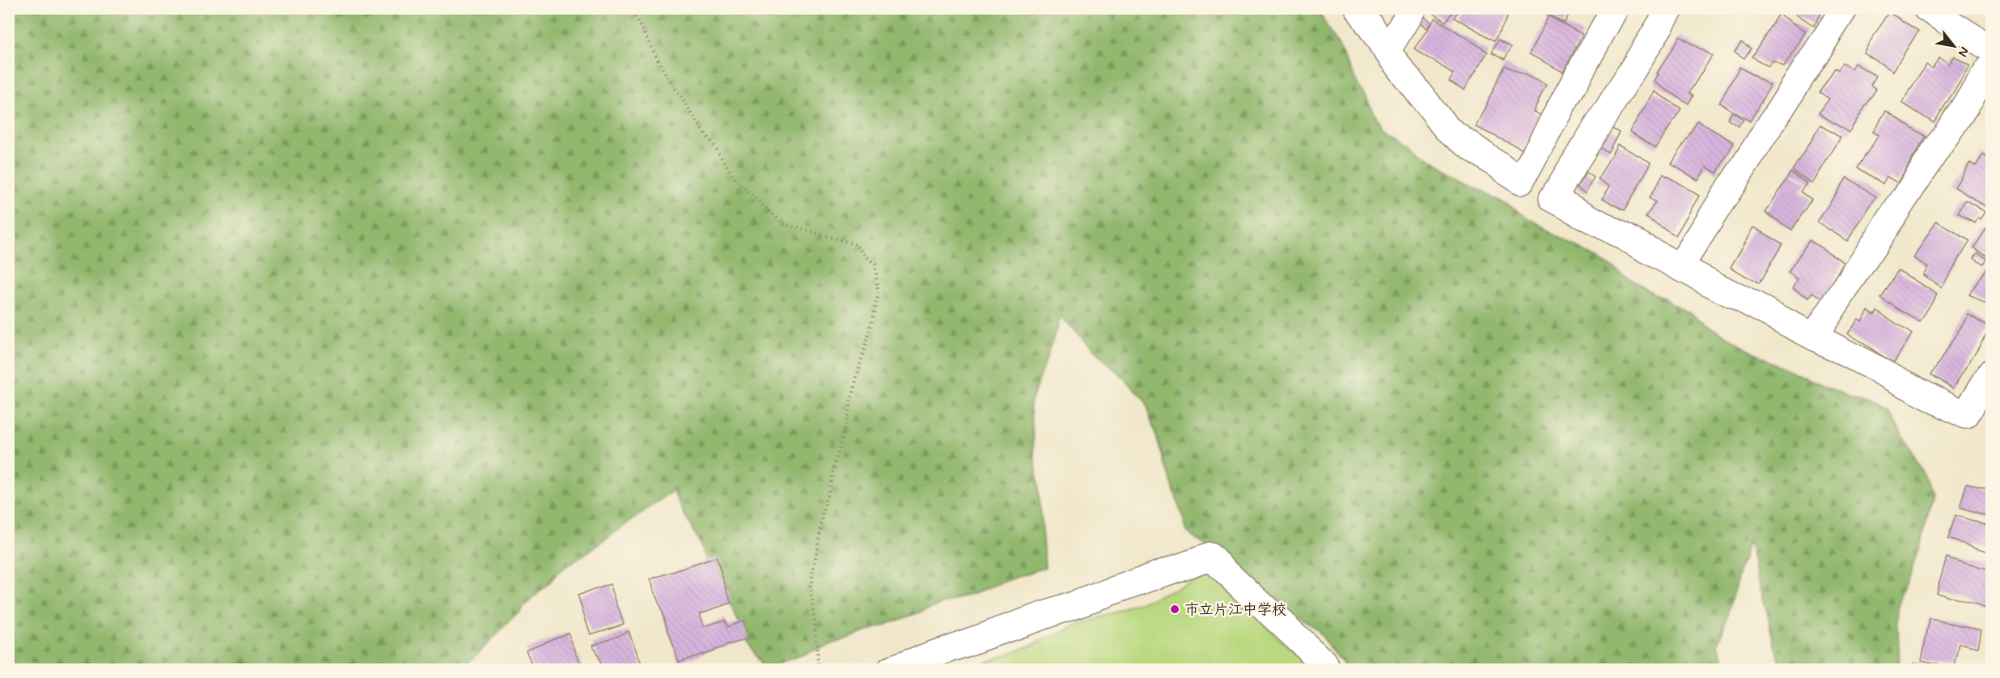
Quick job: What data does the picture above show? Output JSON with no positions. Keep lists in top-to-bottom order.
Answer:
{
  "places": ["市立片江中学校"],
  "north": "bottom right"
}
